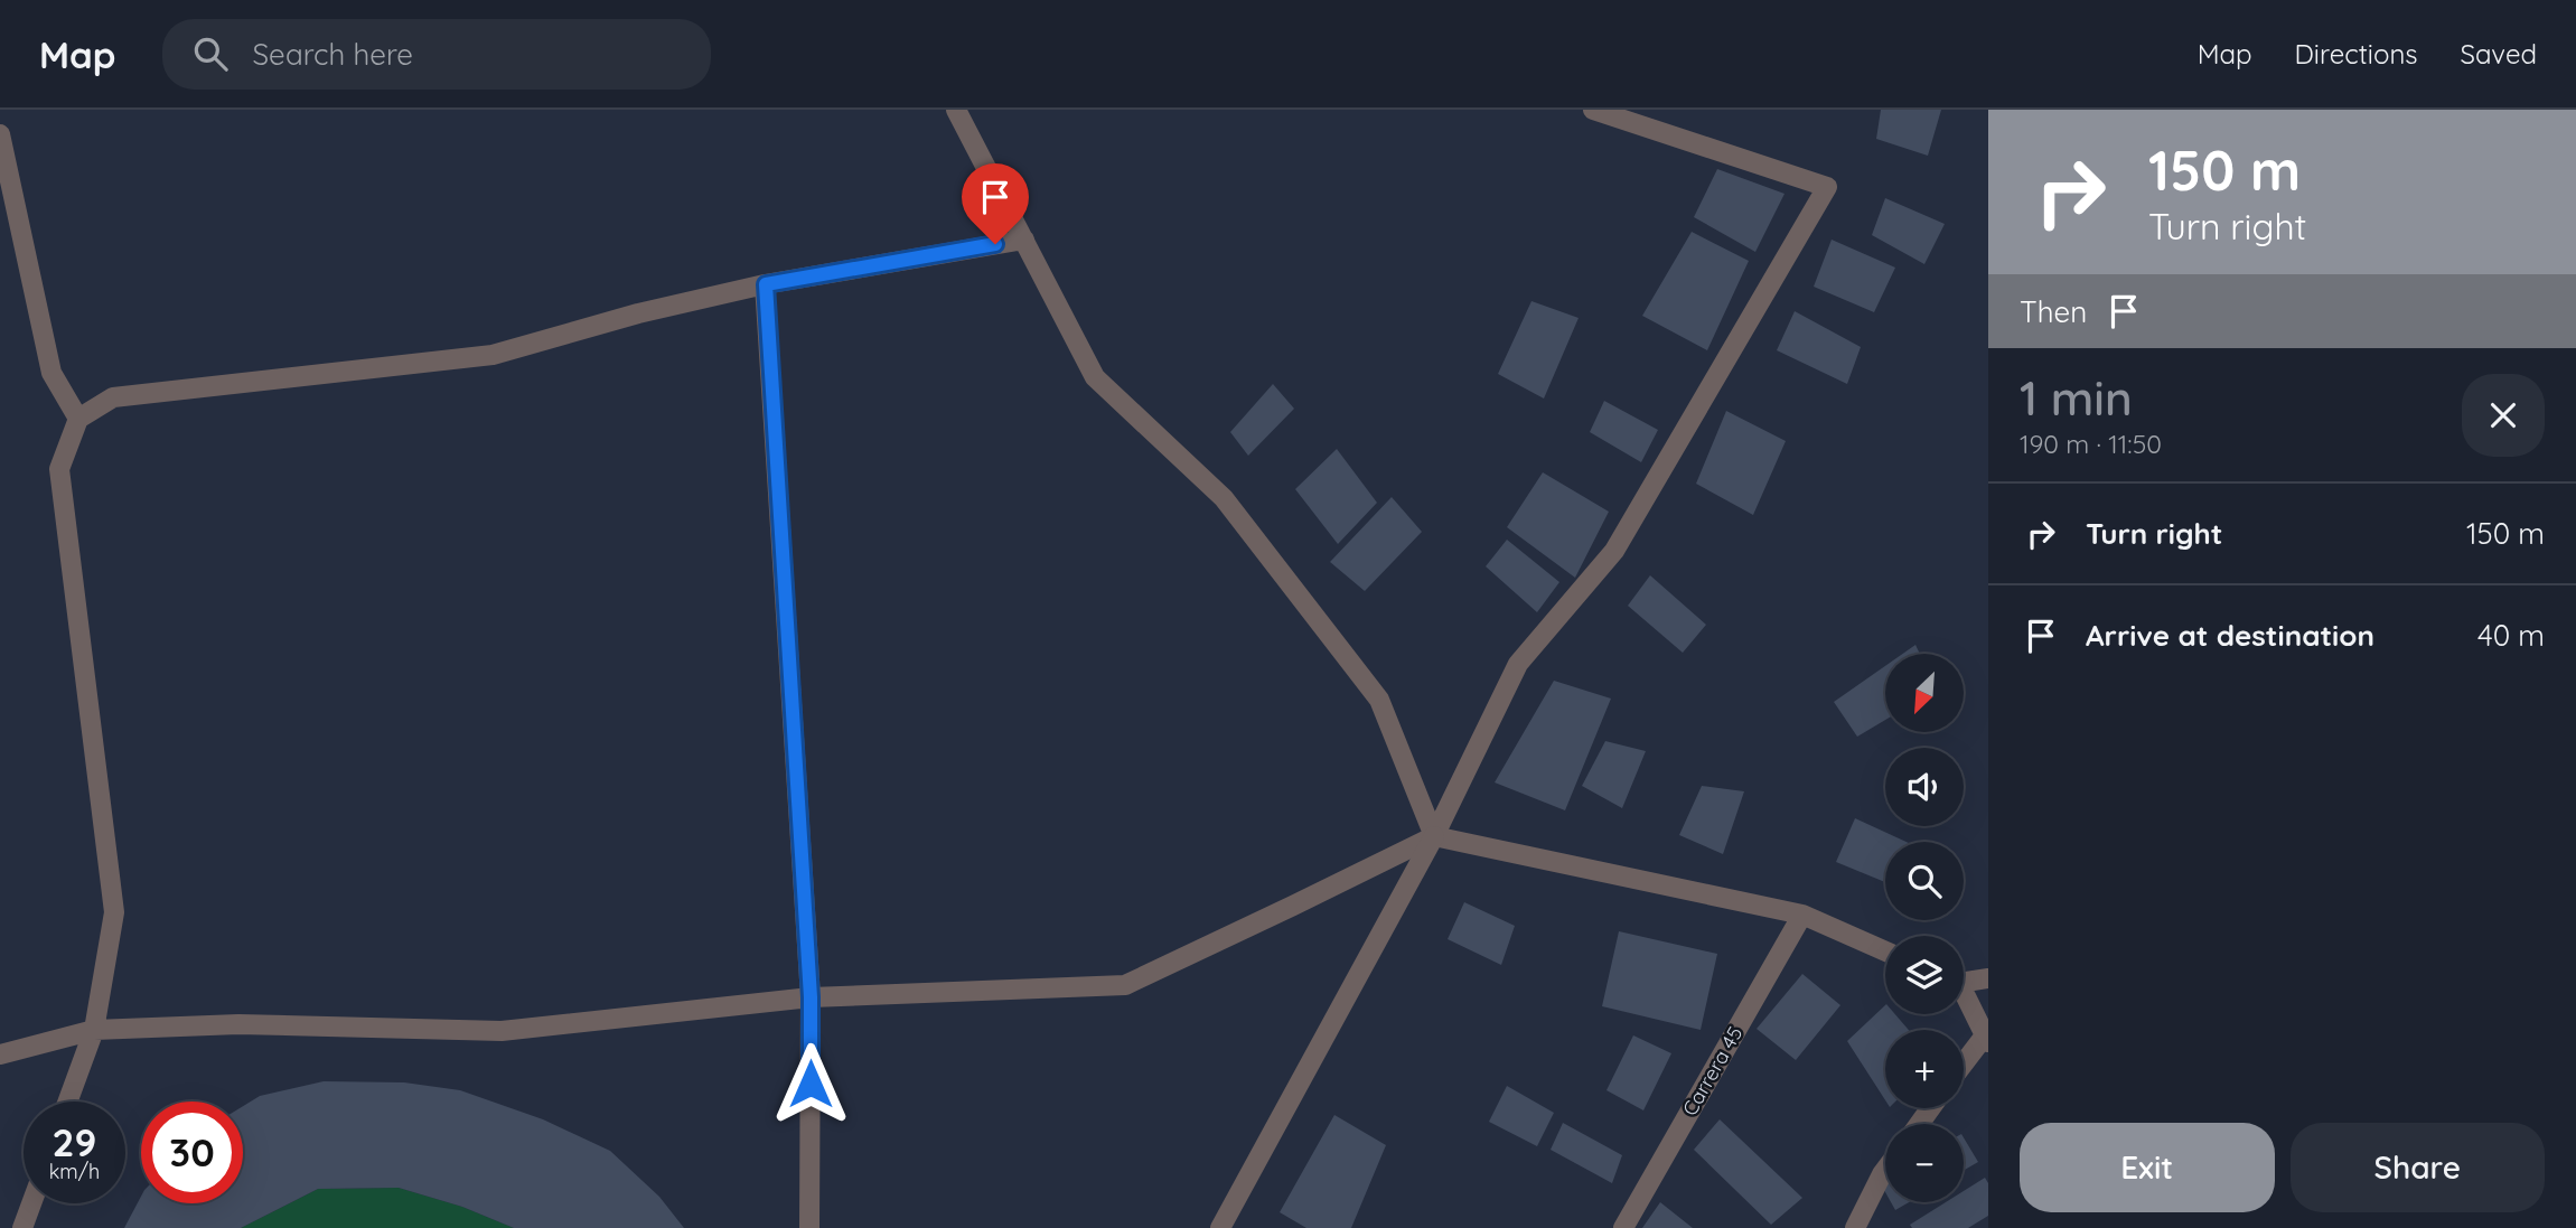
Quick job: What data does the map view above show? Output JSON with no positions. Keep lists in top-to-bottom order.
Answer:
{
  "streets": {
    "street": ["Carrera 45"]
  },
  "north": "bottom left",
  "page": {
    "header": "Map",
    "search": "Search here",
    "nav": ["Map", "Directions", "Saved"],
    "turn": ["150 m", "Turn right"],
    "then": "Then",
    "heading": ["1 min", "190 m · 11:50"],
    "list": [
      {
        "name": "Turn right",
        "value": "150 m"
      },
      {
        "name": "Arrive at destination",
        "value": "40 m"
      }
    ],
    "map_buttons": ["+", "−"],
    "speed": "29 km/h",
    "limit": "30",
    "buttons": ["Exit", "Share"]
  }
}
